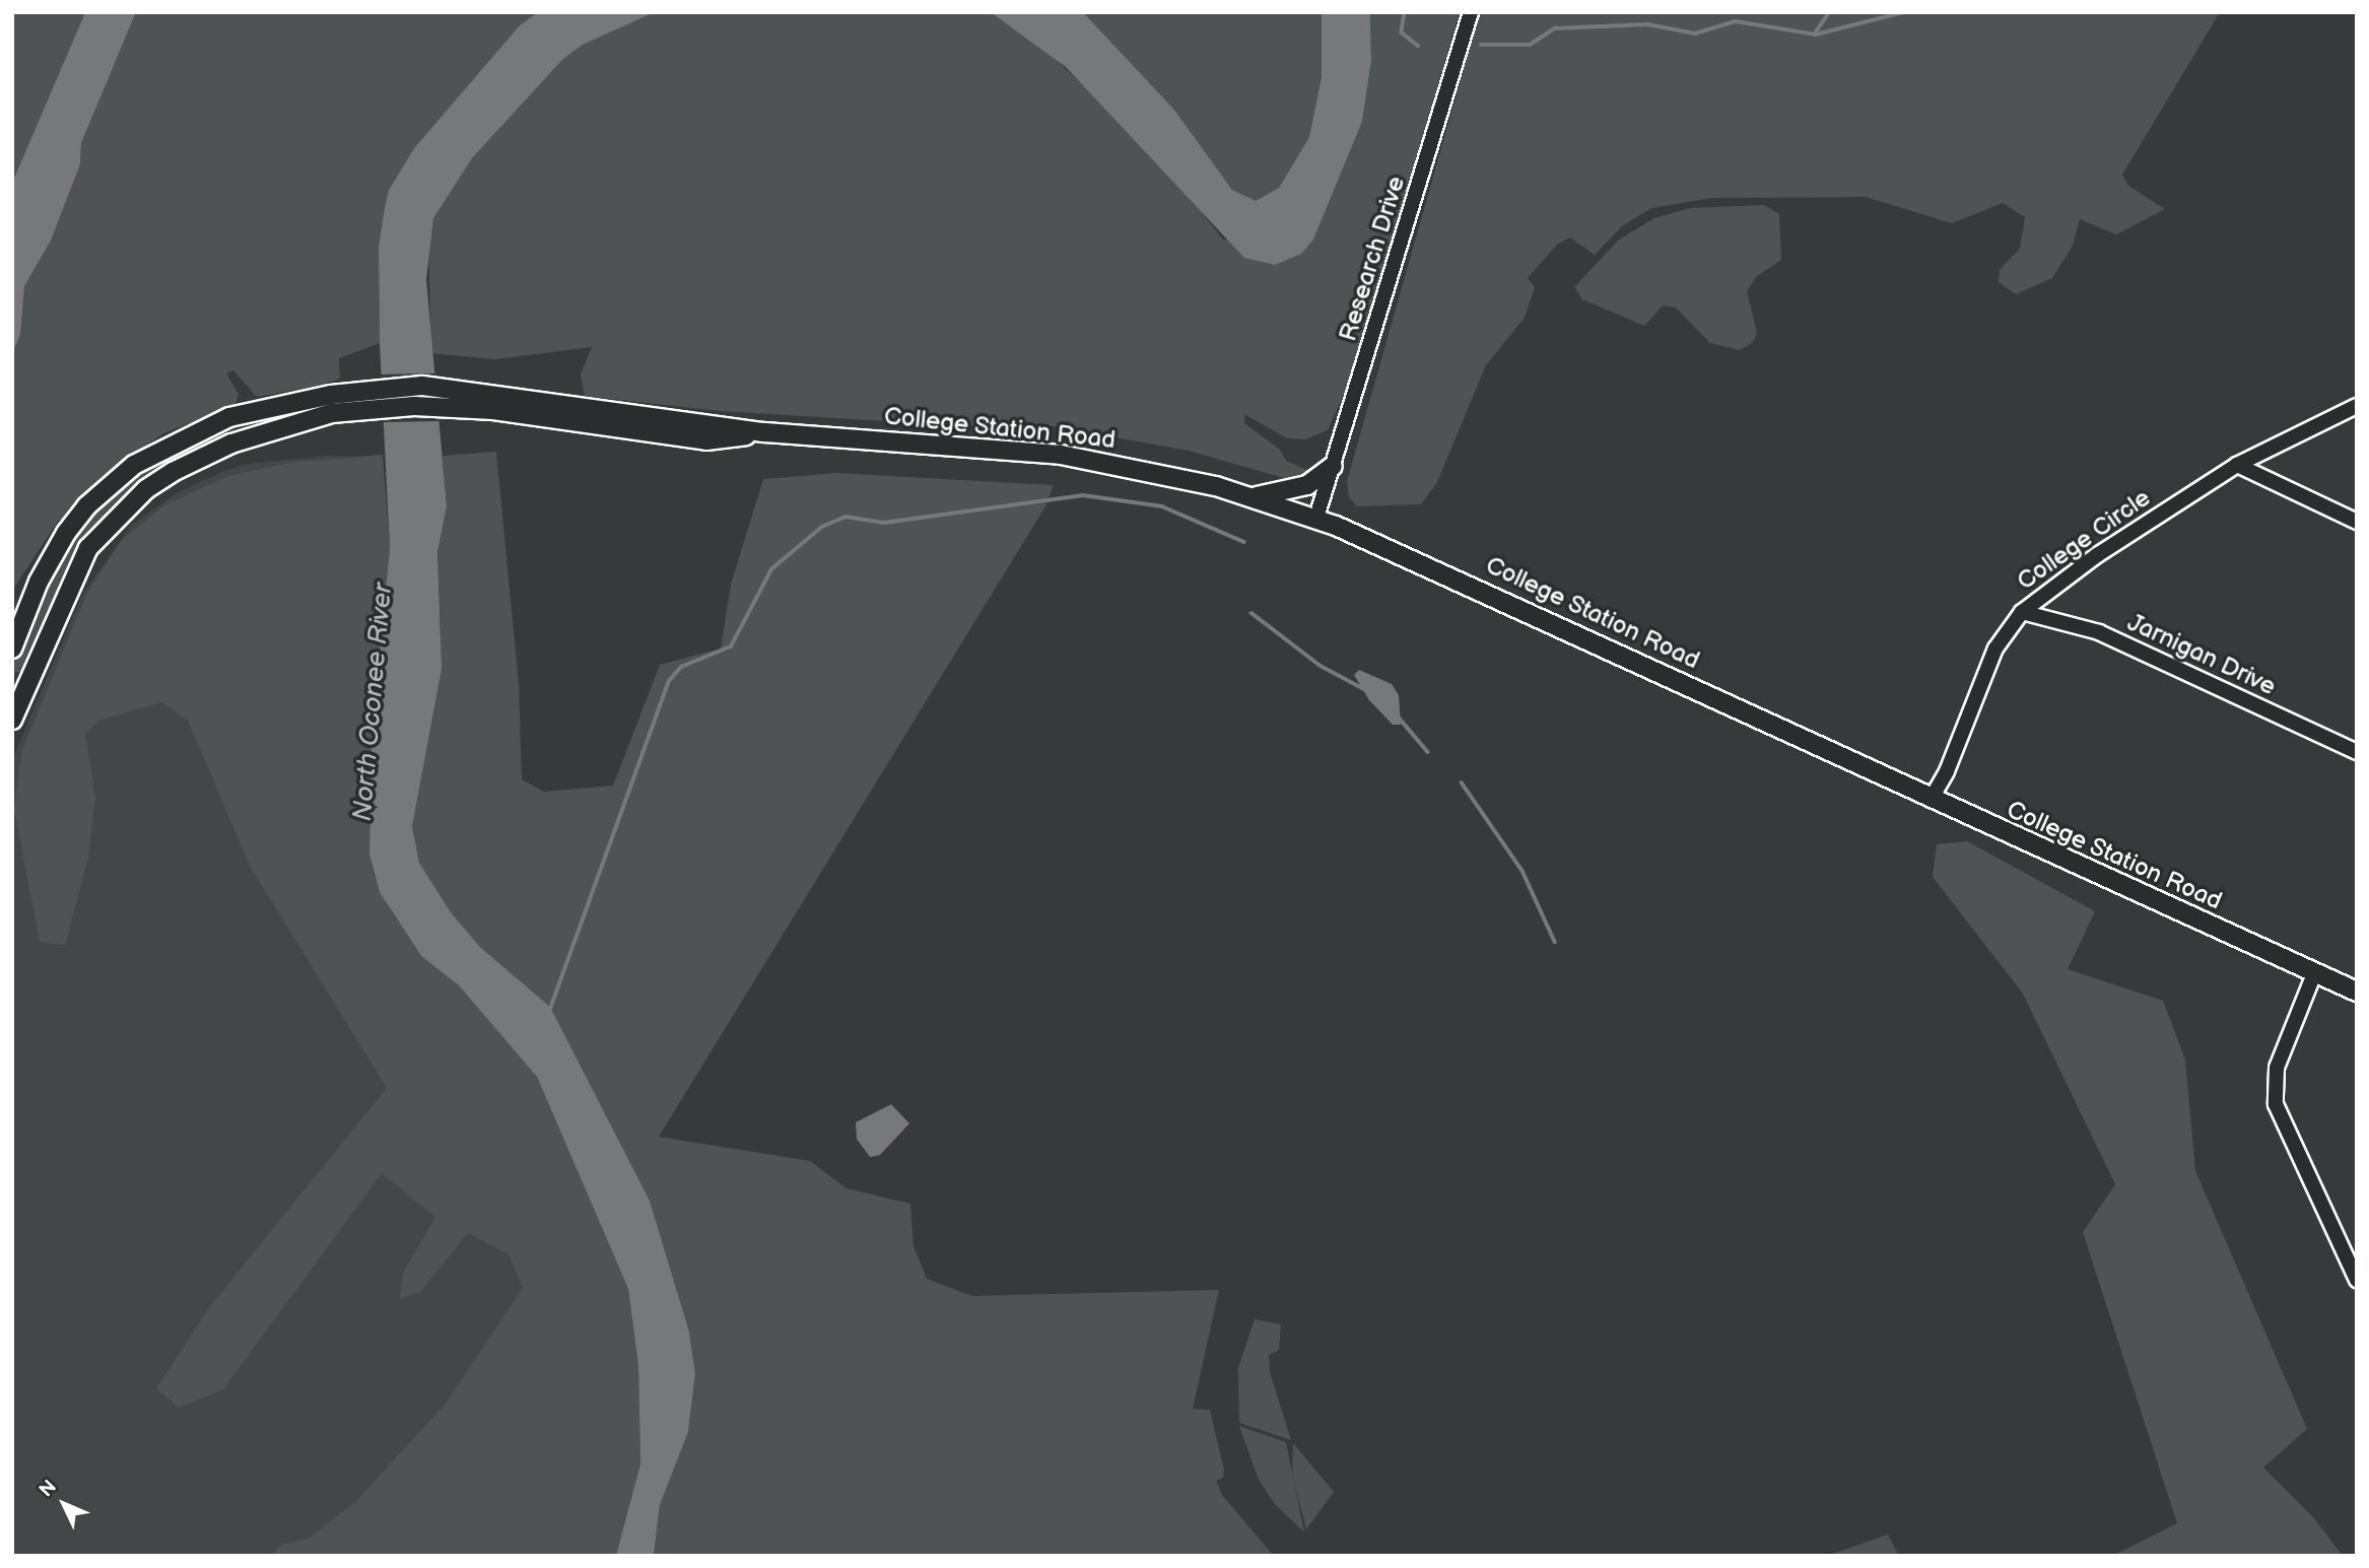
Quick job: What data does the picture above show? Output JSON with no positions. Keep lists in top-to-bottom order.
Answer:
{
  "streets": {
    "main road": ["College Station Road"],
    "street": ["Research Drive", "College Circle", "Jarnigan Drive"]
  },
  "crossings": [
    ["Research Drive", "College Station Road"],
    ["College Station Road", "College Circle"],
    ["College Circle", "Jarnigan Drive"]
  ],
  "water": ["North Oconee River"],
  "north": "top left"
}
